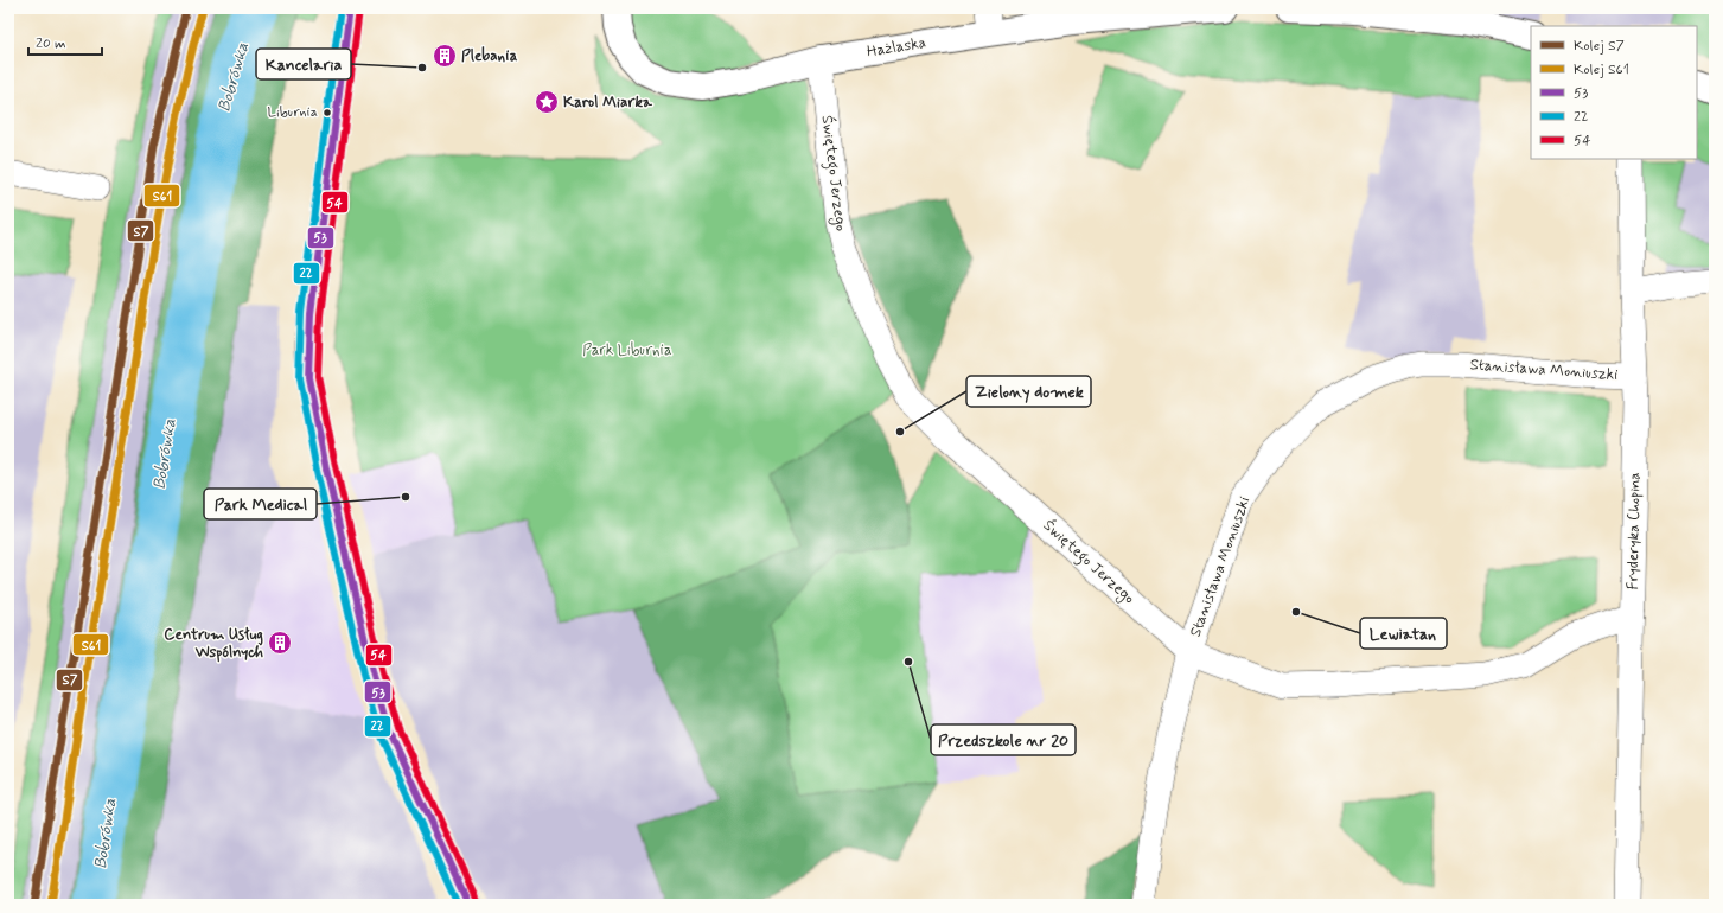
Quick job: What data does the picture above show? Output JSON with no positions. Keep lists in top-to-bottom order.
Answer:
{
  "streets": {
    "street": [
      "Hażlaska",
      "Świętego Jerzego",
      "Stanisława Moniuszki",
      "Fryderyka Chopina"
    ]
  },
  "crossings": [
    ["Hażlaska", "Świętego Jerzego"],
    ["Świętego Jerzego", "Stanisława Moniuszki"],
    ["Świętego Jerzego", "Fryderyka Chopina"],
    ["Stanisława Moniuszki", "Fryderyka Chopina"]
  ],
  "water": ["Bobrówka"],
  "parks": ["Park Liburnia"],
  "places": {
    "building": ["Plebania", "Centrum Usług Wspólnych"],
    "other": [
      "Kancelaria",
      "Liburnia",
      "Zielony domek",
      "Park Medical",
      "Lewiatan",
      "Przedszkole nr 20"
    ],
    "place": ["Karol Miarka"]
  },
  "lines": [
    "rail line S7",
    "rail line S61",
    "transit line 53",
    "transit line 22",
    "transit line 54"
  ],
  "legend": [
    "Kolej S7",
    "Kolej S61",
    "53",
    "22",
    "54"
  ],
  "scale_bar": "20 m"
}
